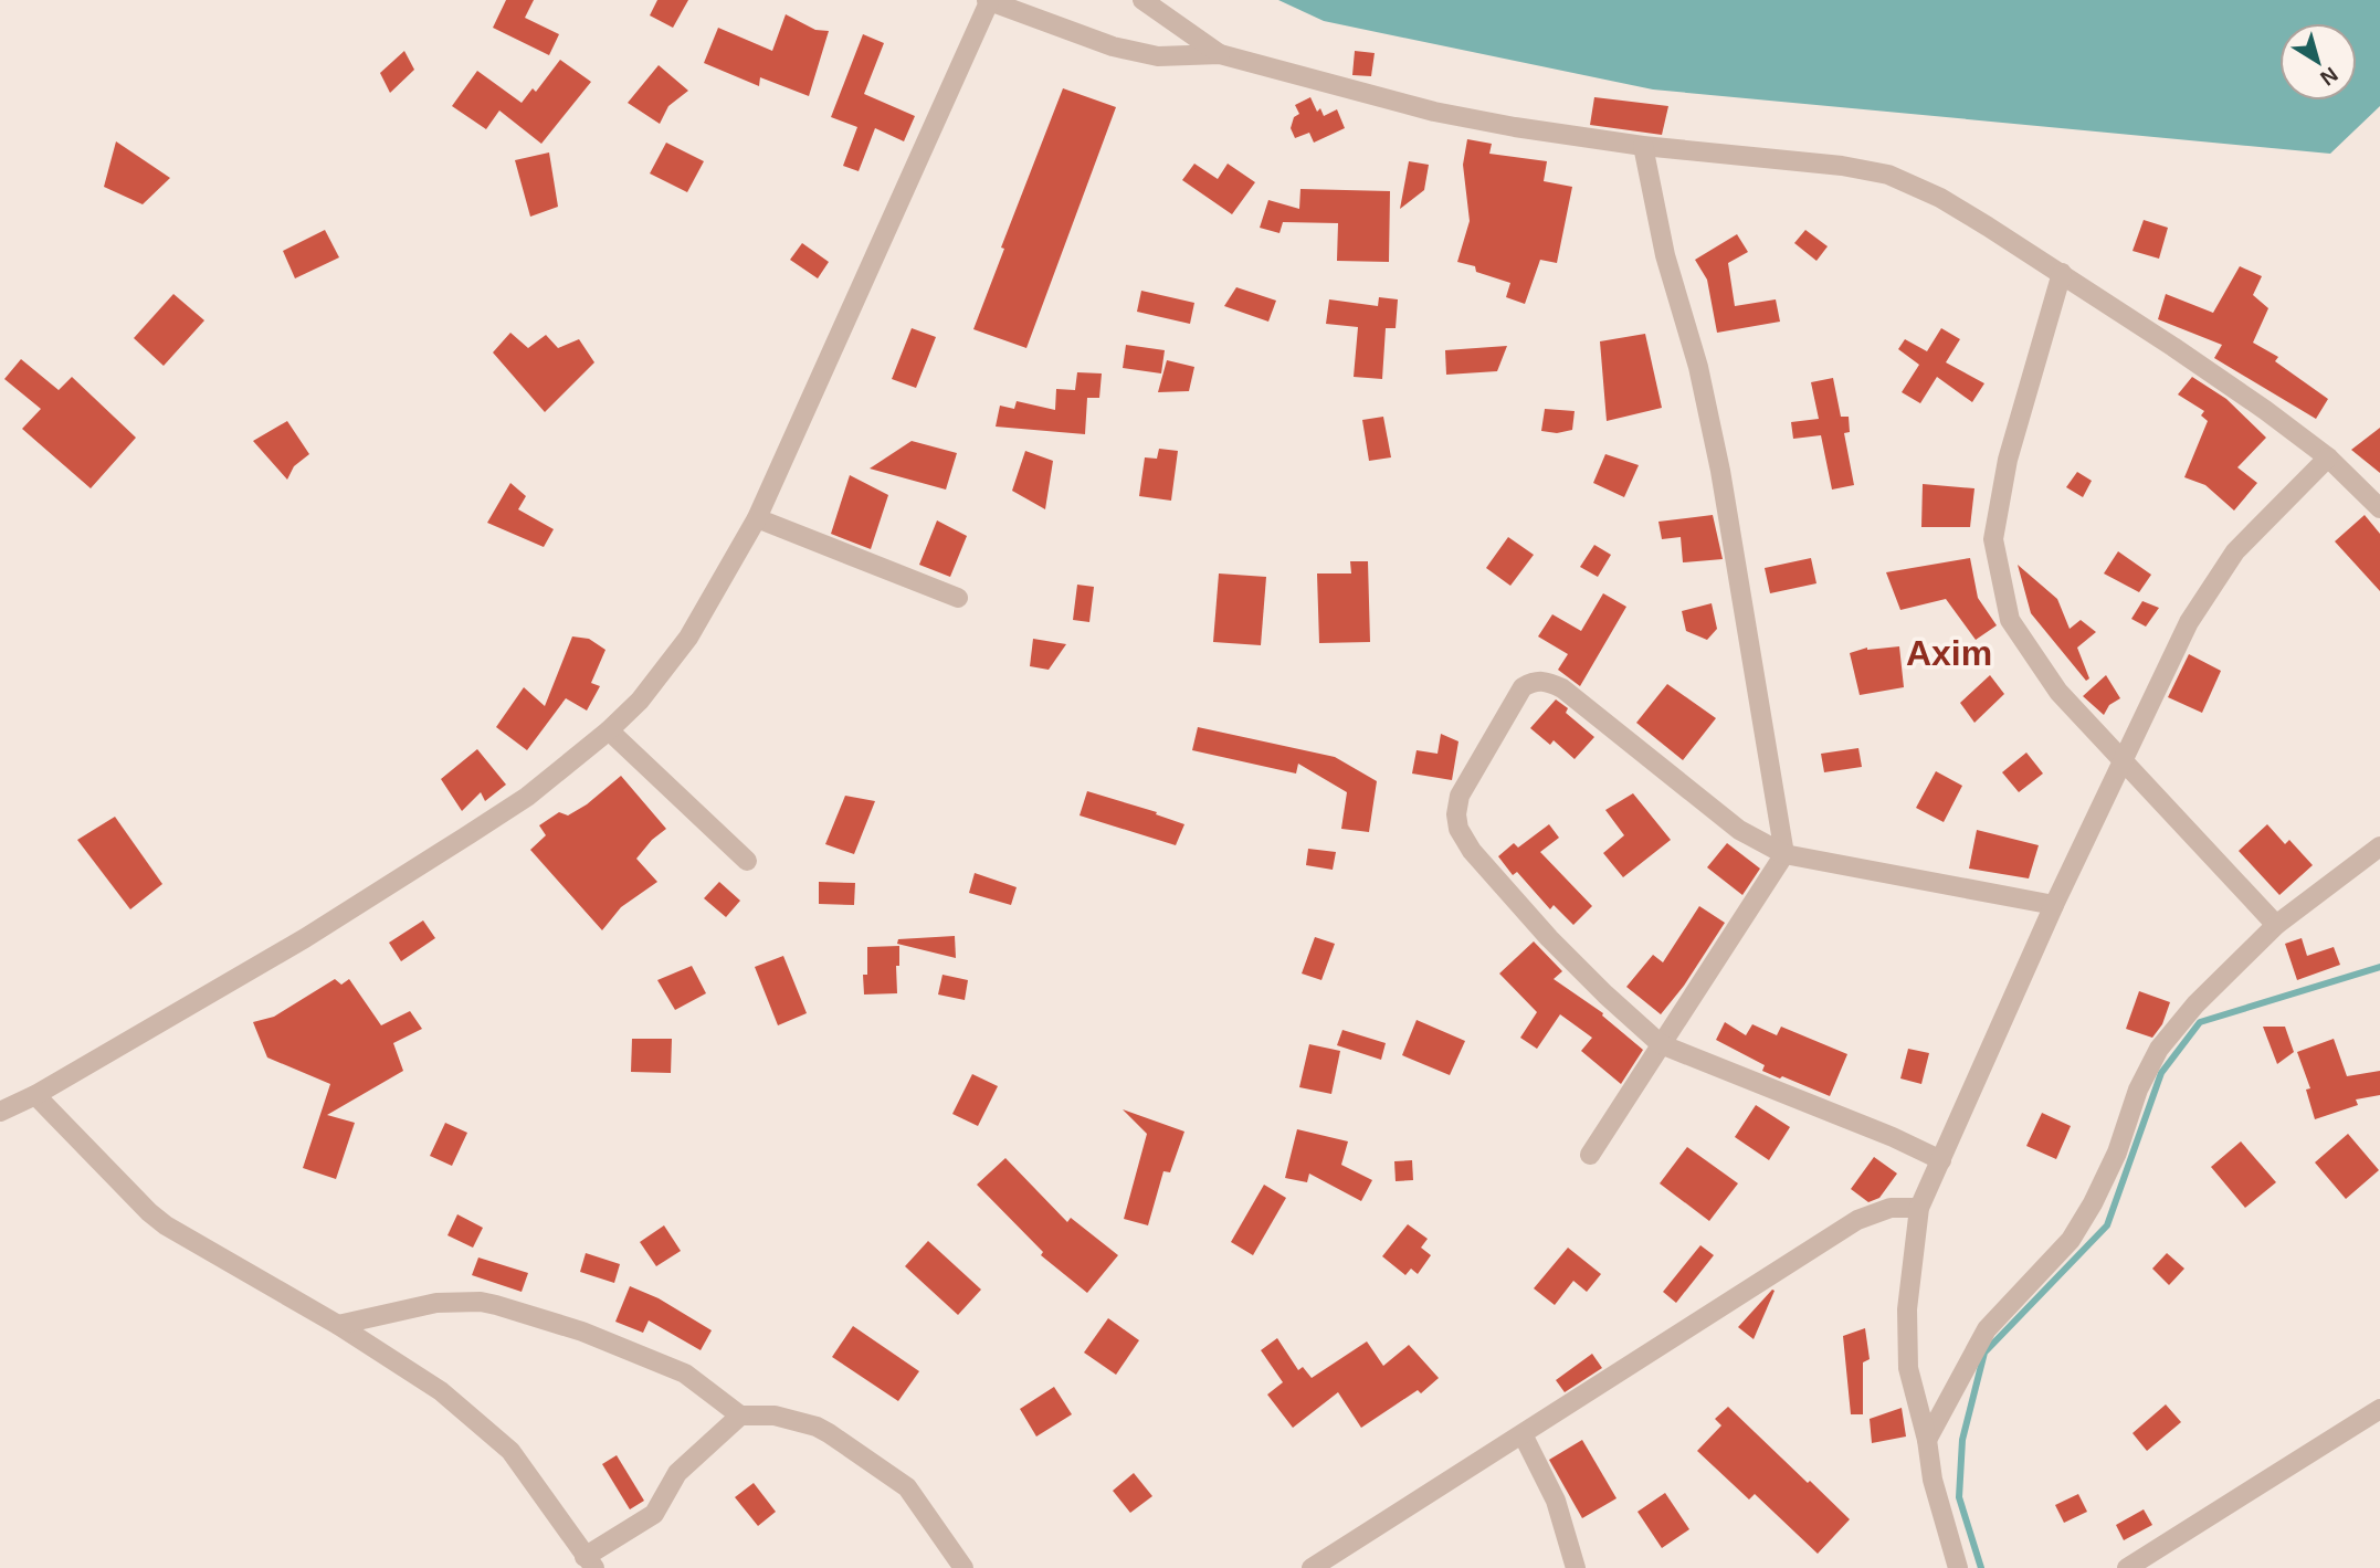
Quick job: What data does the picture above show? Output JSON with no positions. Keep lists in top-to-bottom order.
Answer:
{
  "districts": ["Axim"],
  "north": "bottom right"
}
